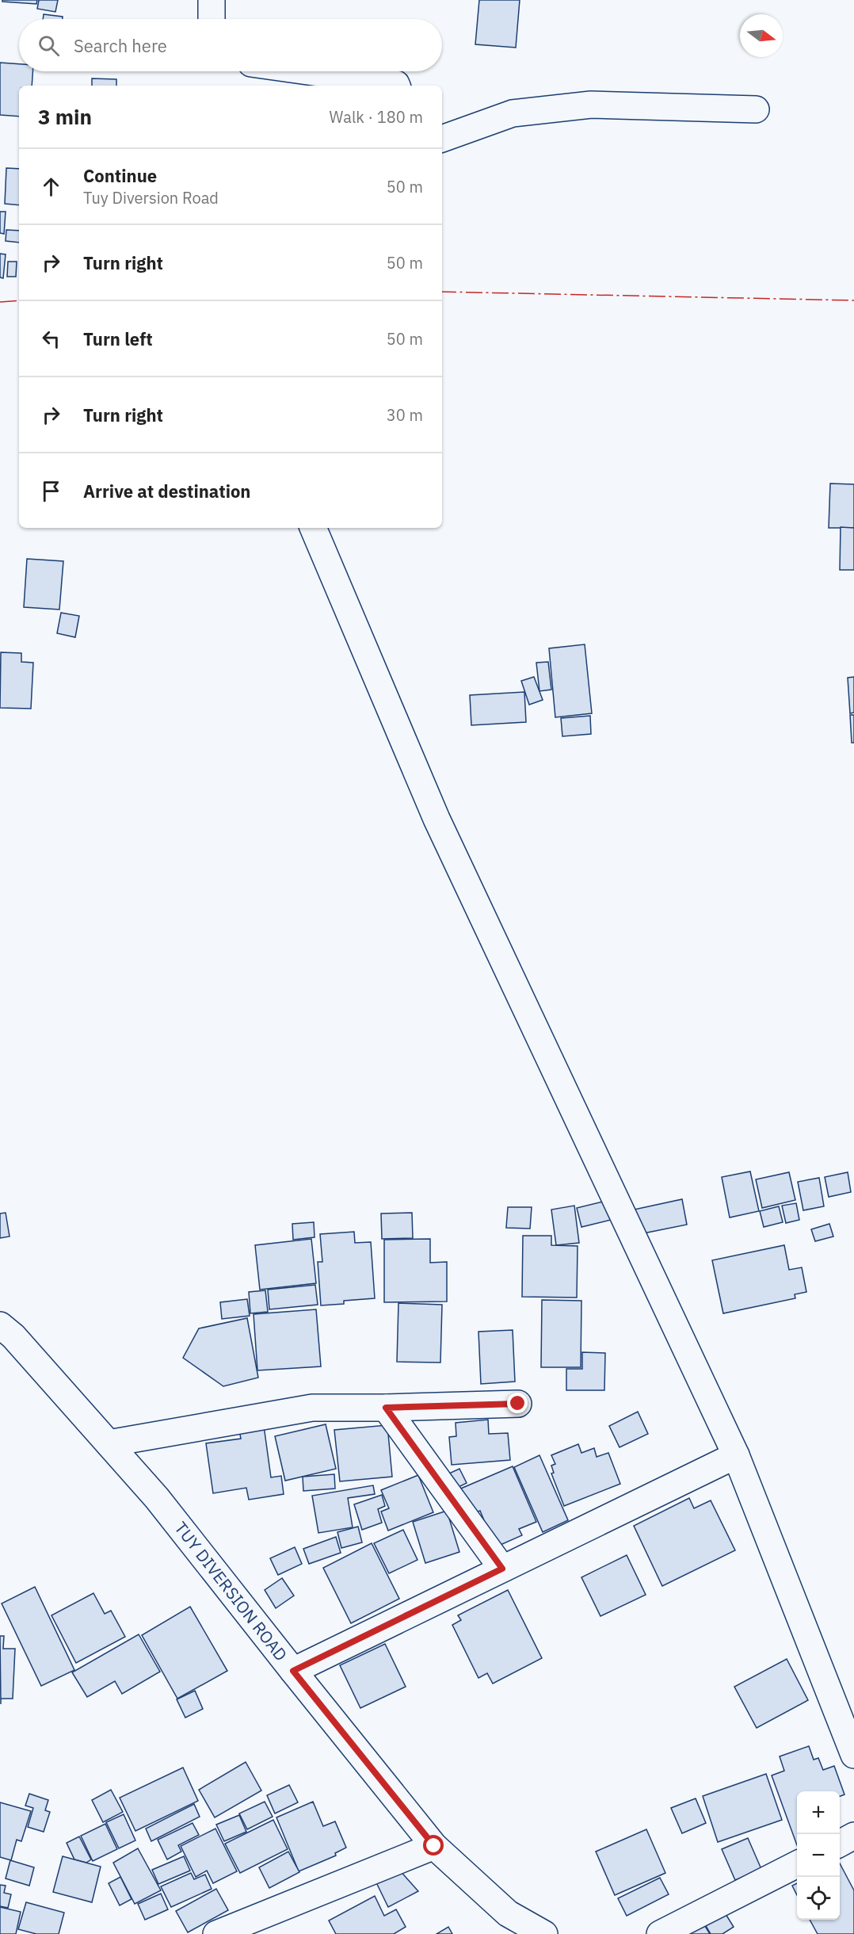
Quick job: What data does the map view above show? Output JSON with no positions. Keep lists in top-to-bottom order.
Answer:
{
  "streets": {
    "street": ["TUY DIVERSION ROAD"]
  },
  "north": "right",
  "page": {
    "search": "Search here",
    "heading": ["3 min", "Walk · 180 m"],
    "list": [
      ["Continue", "Tuy Diversion Road", "50 m"],
      ["Turn right", "50 m"],
      ["Turn left", "50 m"],
      ["Turn right", "30 m"],
      "Arrive at destination"
    ],
    "map_buttons": ["+", "−"]
  }
}
